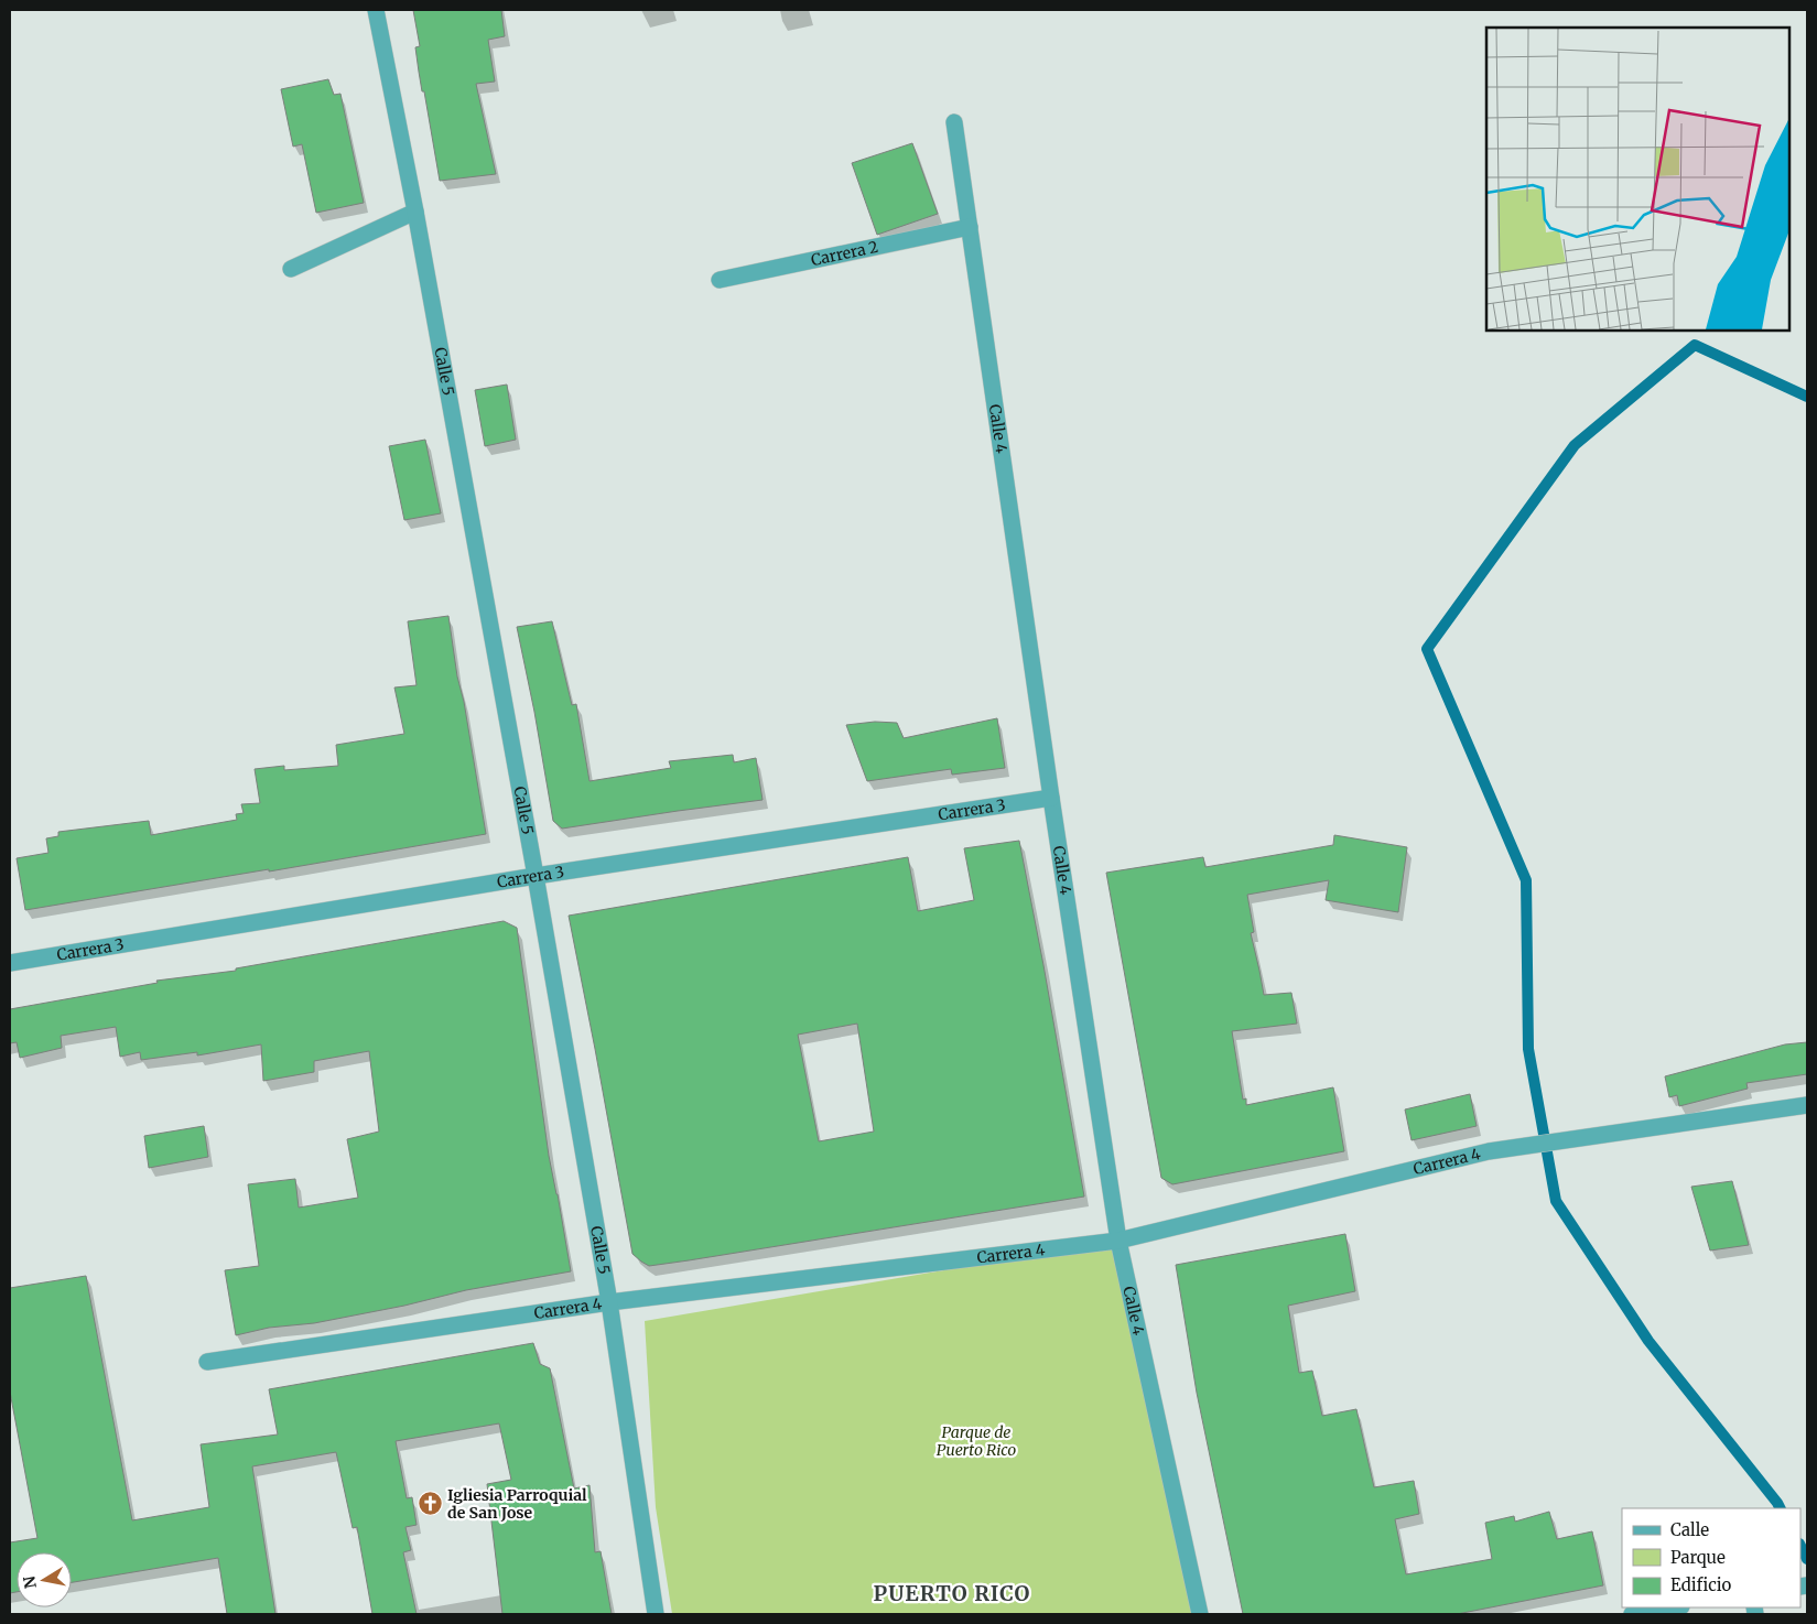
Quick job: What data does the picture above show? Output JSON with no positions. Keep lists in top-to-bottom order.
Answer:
{
  "streets": {
    "street": [
      "Carrera 2",
      "Calle 5",
      "Calle 4",
      "Carrera 3",
      "Carrera 4"
    ]
  },
  "crossings": [
    ["Carrera 2", "Calle 4"],
    ["Calle 5", "Carrera 3"],
    ["Calle 5", "Carrera 4"],
    ["Calle 4", "Carrera 3"],
    ["Calle 4", "Carrera 4"]
  ],
  "districts": ["PUERTO RICO"],
  "parks": ["Parque de Puerto Rico"],
  "places": {
    "church": ["Igliesia Parroquial de San Jose"]
  },
  "legend": ["Calle", "Parque", "Edificio"],
  "north": "left"
}
